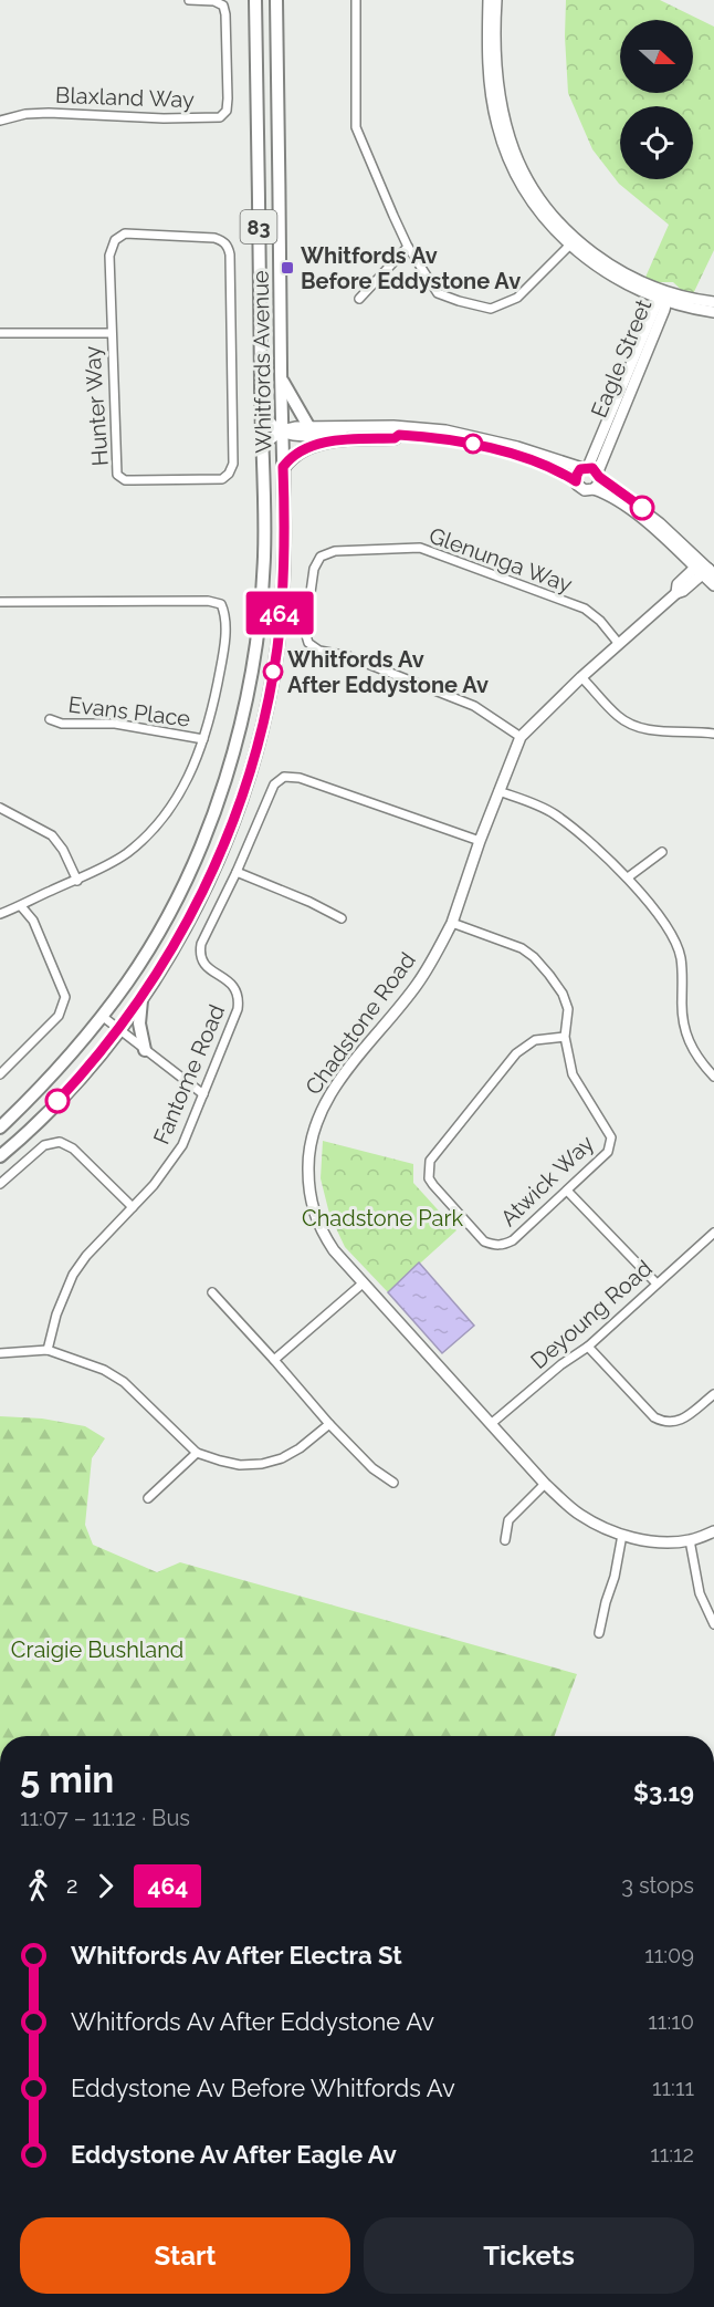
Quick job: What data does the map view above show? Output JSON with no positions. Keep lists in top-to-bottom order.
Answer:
{
  "streets": {
    "main road": ["83", "Whitfords Avenue"],
    "street": [
      "Blaxland Way",
      "Eagle Street",
      "Hunter Way",
      "Glenunga Way",
      "Evans Place",
      "Chadstone Road",
      "Fantome Road",
      "Atwick Way",
      "Deyoung Road"
    ]
  },
  "crossings": [
    ["Glenunga Way", "Chadstone Road"],
    ["Chadstone Road", "Fantome Road"],
    ["Chadstone Road", "Atwick Way"],
    ["Chadstone Road", "Deyoung Road"]
  ],
  "parks": ["Chadstone Park", "Craigie Bushland"],
  "places": {
    "transit": ["Whitfords Av Before Eddystone Av"],
    "other": ["Whitfords Av After Eddystone Av"]
  },
  "lines": ["bus line 464"],
  "north": "right",
  "page": {
    "on_map": "464",
    "heading": ["5 min", "11:07 – 11:12 · Bus", "$3.19"],
    "legs": ["2", "464", "3 stops"],
    "list": [
      {
        "name": "Whitfords Av After Electra St",
        "value": "11:09"
      },
      {
        "name": "Whitfords Av After Eddystone Av",
        "value": "11:10"
      },
      {
        "name": "Eddystone Av Before Whitfords Av",
        "value": "11:11"
      },
      {
        "name": "Eddystone Av After Eagle Av",
        "value": "11:12"
      }
    ],
    "buttons": ["Start", "Tickets"]
  }
}
